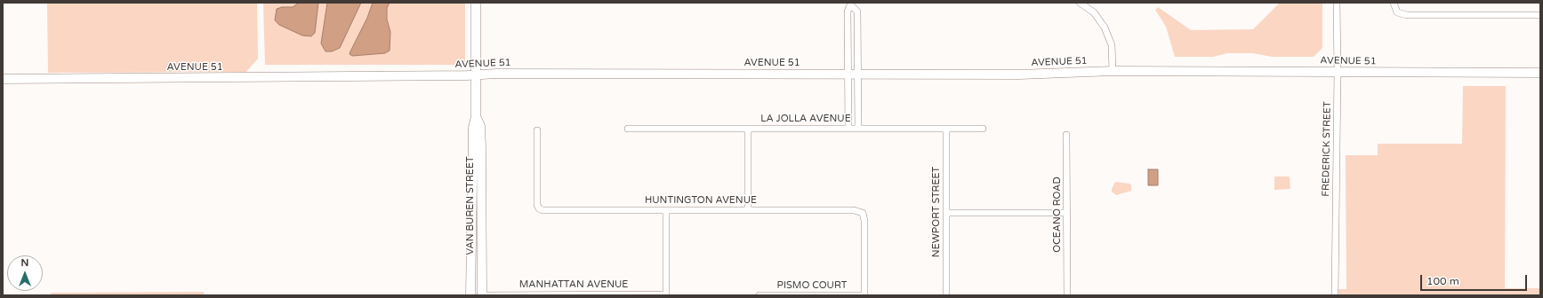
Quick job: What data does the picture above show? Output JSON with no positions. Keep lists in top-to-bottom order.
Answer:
{
  "streets": {
    "street": [
      "AVENUE 51",
      "LA JOLLA AVENUE",
      "FREDERICK STREET",
      "HUNTINGTON AVENUE",
      "VAN BUREN STREET",
      "NEWPORT STREET",
      "OCEANO ROAD",
      "MANHATTAN AVENUE",
      "PISMO COURT"
    ]
  },
  "crossings": [
    ["AVENUE 51", "FREDERICK STREET"],
    ["AVENUE 51", "VAN BUREN STREET"],
    ["LA JOLLA AVENUE", "NEWPORT STREET"],
    ["HUNTINGTON AVENUE", "PISMO COURT"],
    ["VAN BUREN STREET", "MANHATTAN AVENUE"]
  ],
  "scale_bar": "100 m",
  "north": "top"
}
